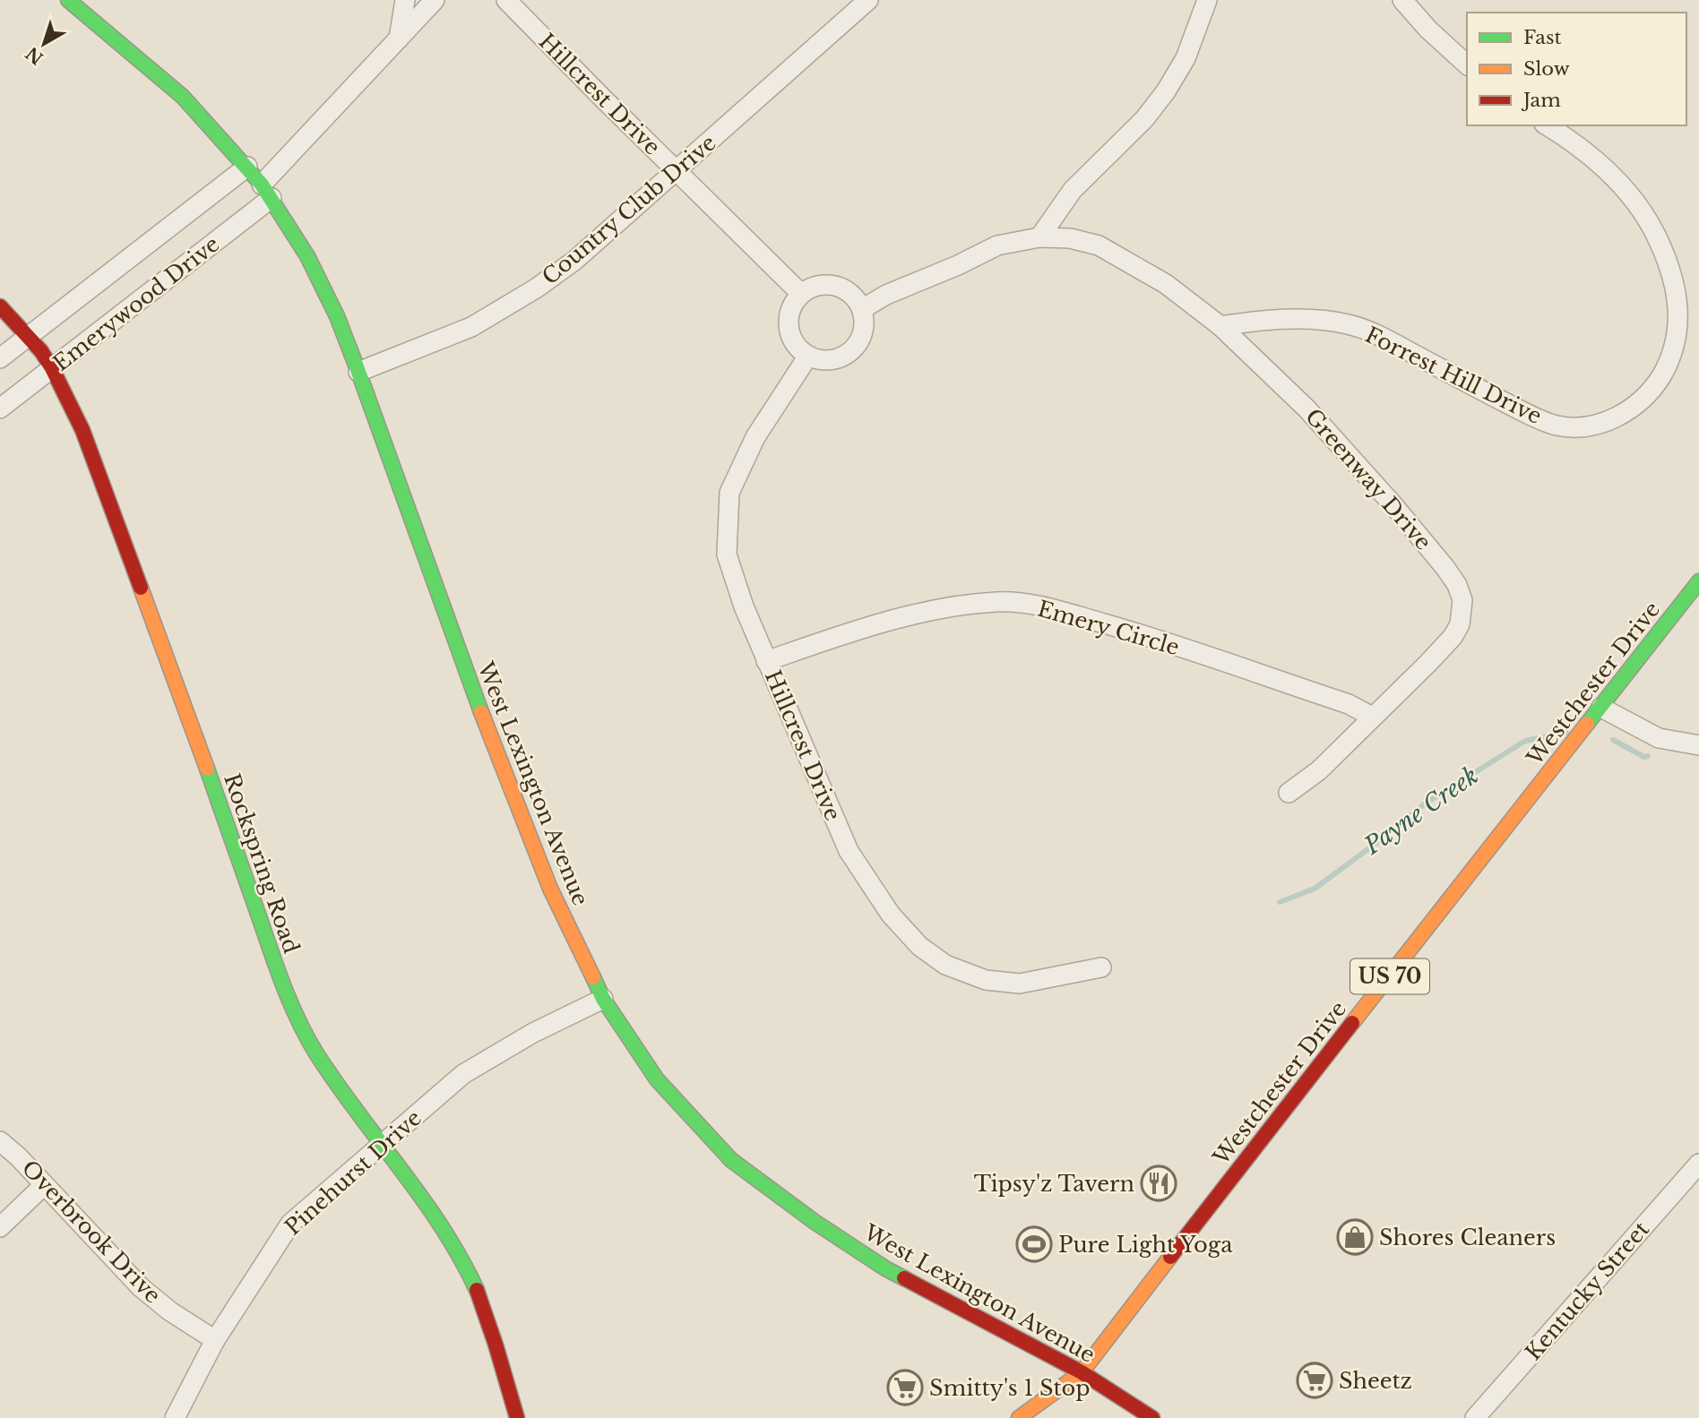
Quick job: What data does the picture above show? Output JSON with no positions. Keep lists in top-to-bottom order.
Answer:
{
  "streets": {
    "street": [
      "Hillcrest Drive",
      "Country Club Drive",
      "Emerywood Drive",
      "Forrest Hill Drive",
      "Greenway Drive",
      "Emery Circle",
      "Westchester Drive",
      "West Lexington Avenue",
      "Rockspring Road",
      "US 70",
      "Pinehurst Drive",
      "Overbrook Drive",
      "Kentucky Street"
    ]
  },
  "crossings": [
    ["Hillcrest Drive", "Country Club Drive"],
    ["Hillcrest Drive", "Greenway Drive"],
    ["Hillcrest Drive", "Emery Circle"],
    ["Country Club Drive", "West Lexington Avenue"],
    ["Emerywood Drive", "West Lexington Avenue"],
    ["Emerywood Drive", "Rockspring Road"],
    ["Forrest Hill Drive", "Greenway Drive"],
    ["Greenway Drive", "Emery Circle"],
    ["Westchester Drive", "West Lexington Avenue"],
    ["West Lexington Avenue", "Pinehurst Drive"],
    ["Rockspring Road", "Pinehurst Drive"],
    ["Pinehurst Drive", "Overbrook Drive"]
  ],
  "water": ["Payne Creek"],
  "places": {
    "restaurant": ["Tipsy'z Tavern"],
    "shop": ["Shores Cleaners"],
    "sports": ["Pure Light Yoga"],
    "supermarket": ["Sheetz", "Smitty's 1 Stop"]
  },
  "legend": ["Fast", "Slow", "Jam"],
  "north": "bottom left"
}
